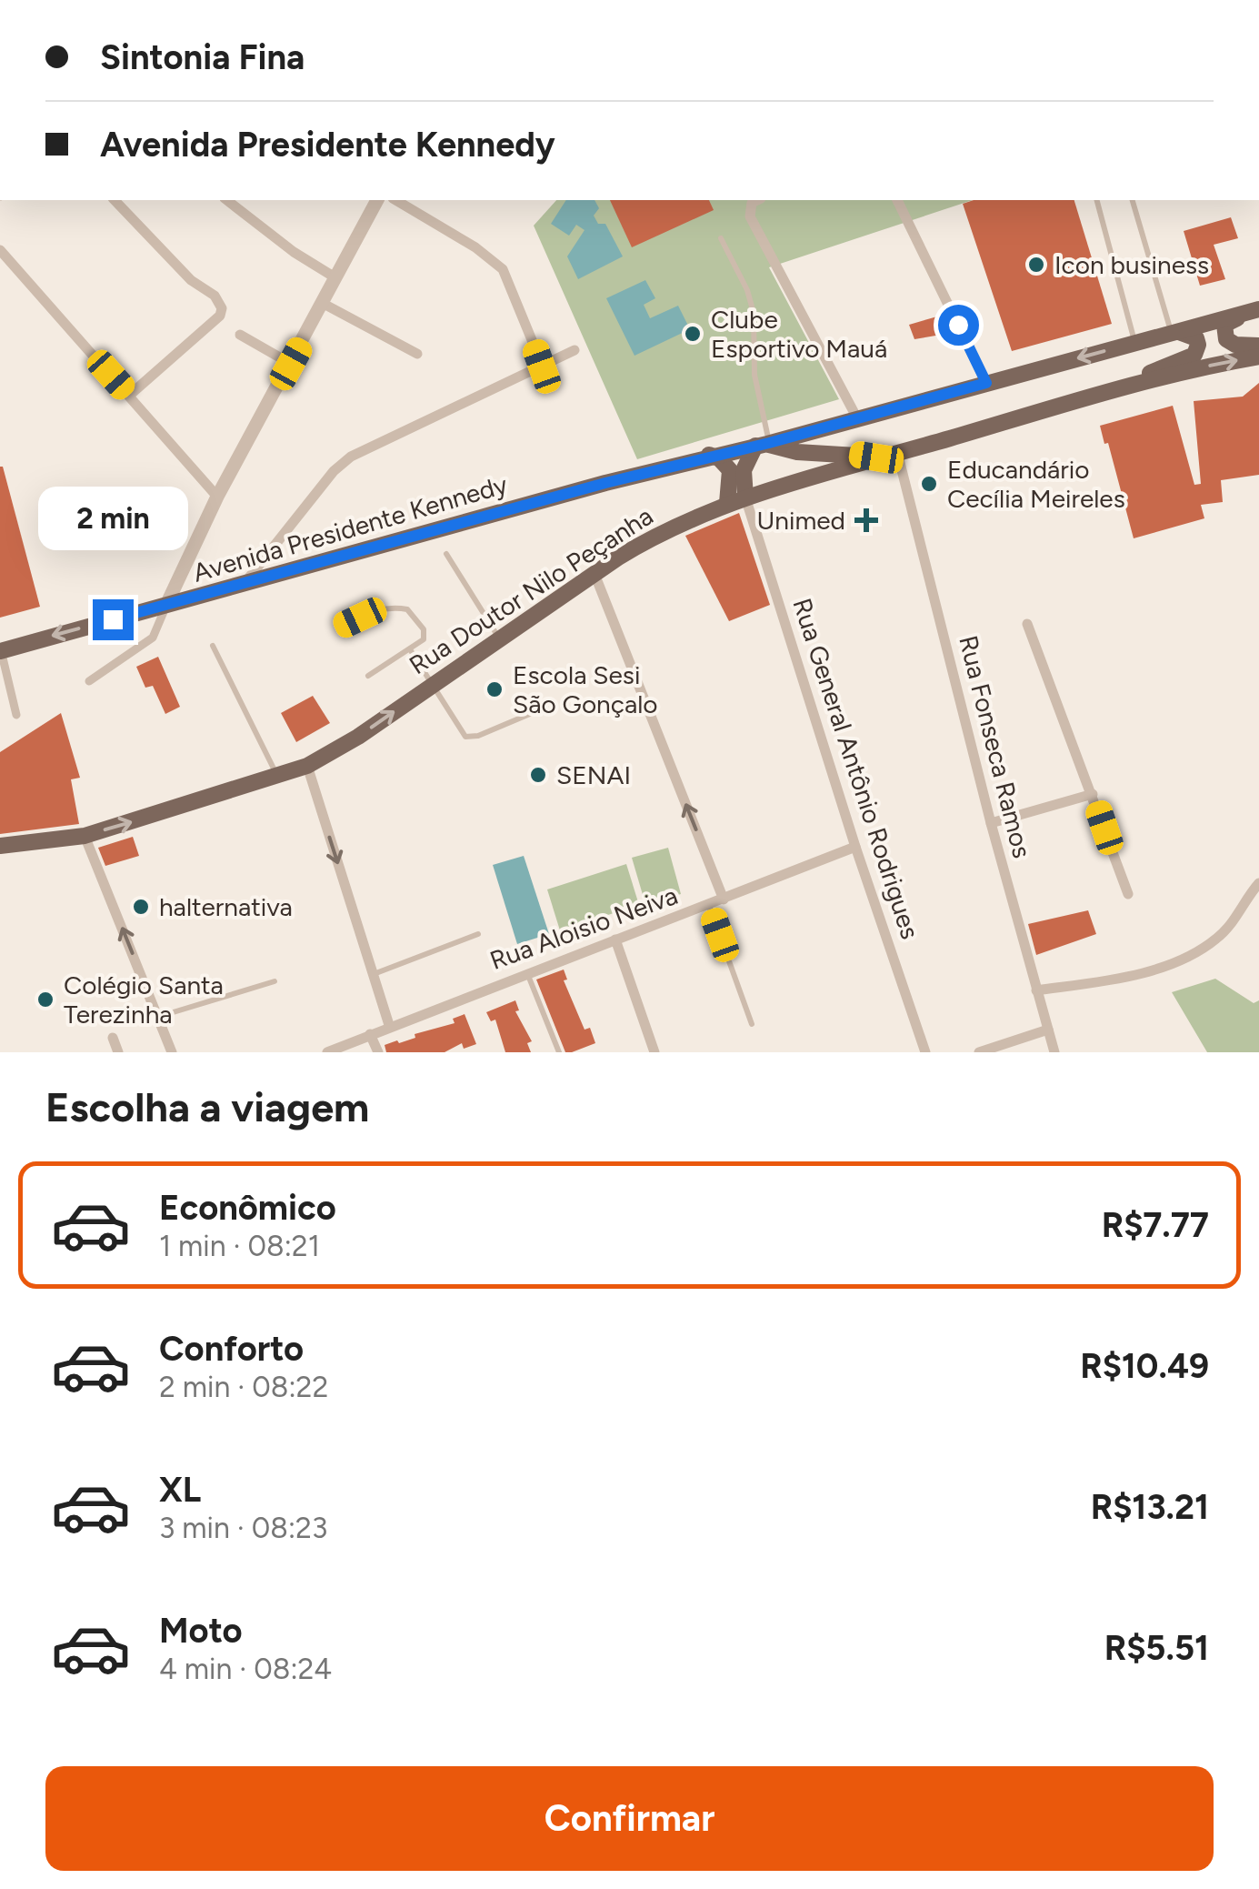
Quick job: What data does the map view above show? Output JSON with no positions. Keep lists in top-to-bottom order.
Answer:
{
  "streets": {
    "main road": ["Avenida Presidente Kennedy", "Rua Doutor Nilo Peçanha"],
    "street": ["Rua Fonseca Ramos", "Rua General Antônio Rodrigues", "Rua Aloisio Neiva"]
  },
  "crossings": [
    ["Avenida Presidente Kennedy", "Rua Doutor Nilo Peçanha"],
    ["Rua Doutor Nilo Peçanha", "Rua Fonseca Ramos"],
    ["Rua Doutor Nilo Peçanha", "Rua General Antônio Rodrigues"],
    ["Rua General Antônio Rodrigues", "Rua Aloisio Neiva"]
  ],
  "one_way": ["Rua Doutor Nilo Peçanha"],
  "places": {
    "other": [
      "Icon business",
      "Clube Esportivo Mauá",
      "Educandário Cecília Meireles",
      "Escola Sesi São Gonçalo",
      "SENAI",
      "halternativa",
      "Colégio Santa Terezinha"
    ],
    "health": ["Unimed"]
  },
  "page": {
    "banner": ["Sintonia Fina", "Avenida Presidente Kennedy"],
    "bubble": "2 min",
    "heading": "Escolha a viagem",
    "list": [
      {
        "name": "Econômico",
        "note": "1 min · 08:21",
        "value": "R$7.77"
      },
      {
        "name": "Conforto",
        "note": "2 min · 08:22",
        "value": "R$10.49"
      },
      {
        "name": "XL",
        "note": "3 min · 08:23",
        "value": "R$13.21"
      },
      {
        "name": "Moto",
        "note": "4 min · 08:24",
        "value": "R$5.51"
      }
    ],
    "buttons": "Confirmar"
  }
}
